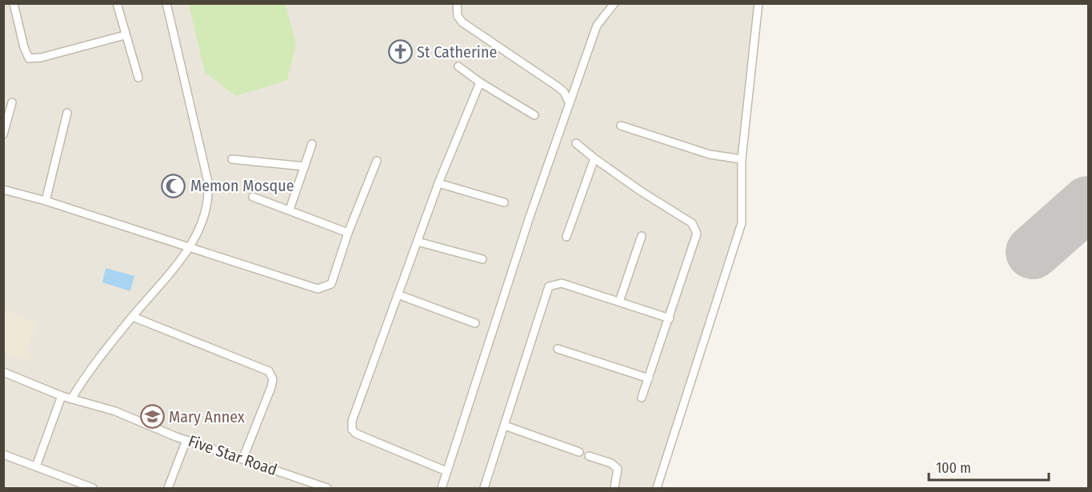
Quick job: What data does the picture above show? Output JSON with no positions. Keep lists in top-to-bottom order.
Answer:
{
  "streets": {
    "street": ["Five Star Road"]
  },
  "places": {
    "church": ["St Catherine"],
    "mosque": ["Memon Mosque"],
    "school or university": ["Mary Annex"]
  },
  "scale_bar": "100 m"
}
